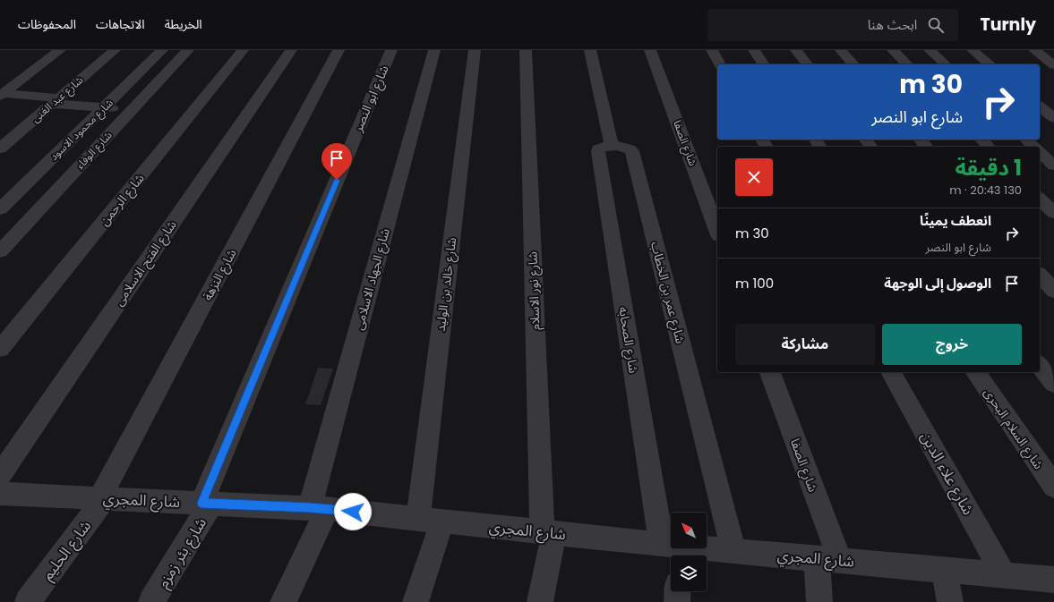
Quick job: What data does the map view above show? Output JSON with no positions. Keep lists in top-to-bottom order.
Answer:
{
  "streets": {
    "street": [
      "شارع ابو النصر",
      "شارع عبد الغنى",
      "شارع محمود الاسود",
      "شارع الصفا",
      "شارع الوفاء",
      "شارع الرحمن",
      "شارع الفتح الاسلامى",
      "شارع النزهة",
      "شارع الجهاد الاسلامى",
      "شارع خالد بن الوليد",
      "شارع نور الاسلام",
      "شارع عمر بن الخطاب",
      "شارع الصحابه",
      "شارع السلام البحرى",
      "شارع علاء الدين",
      "شارع المجري",
      "شارع الحليم",
      "شارع بئر زمزم"
    ]
  },
  "crossings": [
    ["شارع ابو النصر", "شارع المجري"],
    ["شارع ابو النصر", "شارع بئر زمزم"],
    ["شارع الصفا", "شارع المجري"],
    ["شارع الفتح الاسلامى", "شارع المجري"],
    ["شارع النزهة", "شارع المجري"],
    ["شارع النزهة", "شارع الحليم"],
    ["شارع الجهاد الاسلامى", "شارع المجري"],
    ["شارع خالد بن الوليد", "شارع المجري"],
    ["شارع نور الاسلام", "شارع المجري"],
    ["شارع عمر بن الخطاب", "شارع الصحابه"],
    ["شارع عمر بن الخطاب", "شارع المجري"],
    ["شارع الصحابه", "شارع المجري"],
    ["شارع علاء الدين", "شارع المجري"],
    ["شارع المجري", "شارع الحليم"],
    ["شارع المجري", "شارع بئر زمزم"]
  ],
  "north": "top left",
  "page": {
    "header": "Turnly",
    "search": "ابحث هنا",
    "nav": ["الخريطة", "الاتجاهات", "المحفوظات"],
    "turn": ["30 m", "شارع ابو النصر"],
    "heading": ["1 دقيقة", "130 m · 20:43"],
    "list": [
      {
        "name": "انعطف يمينًا",
        "note": "شارع ابو النصر",
        "value": "30 m"
      },
      {
        "name": "الوصول إلى الوجهة",
        "value": "100 m"
      }
    ],
    "buttons": ["خروج", "مشاركة"]
  }
}
